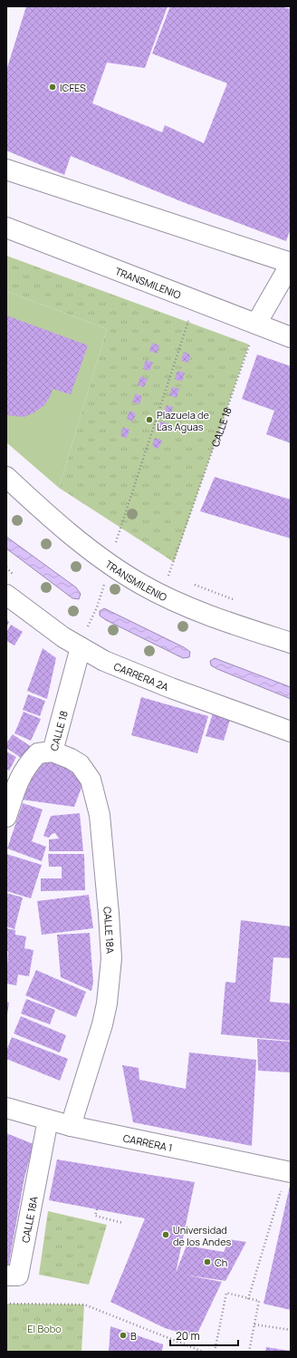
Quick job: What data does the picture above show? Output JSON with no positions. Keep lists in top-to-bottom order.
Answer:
{
  "streets": {
    "street": [
      "TRANSMILENIO",
      "CALLE 18",
      "CARRERA 2A",
      "CALLE 18A",
      "CARRERA 1"
    ]
  },
  "crossings": [
    ["TRANSMILENIO", "CALLE 18"],
    ["CALLE 18", "CARRERA 2A"],
    ["CALLE 18", "CALLE 18A"],
    ["CALLE 18A", "CARRERA 1"]
  ],
  "parks": ["El Bobo"],
  "places": [
    "ICFES",
    "Plazuela de Las Aguas",
    "Universidad de los Andes",
    "Ch",
    "B"
  ],
  "scale_bar": "20 m"
}
